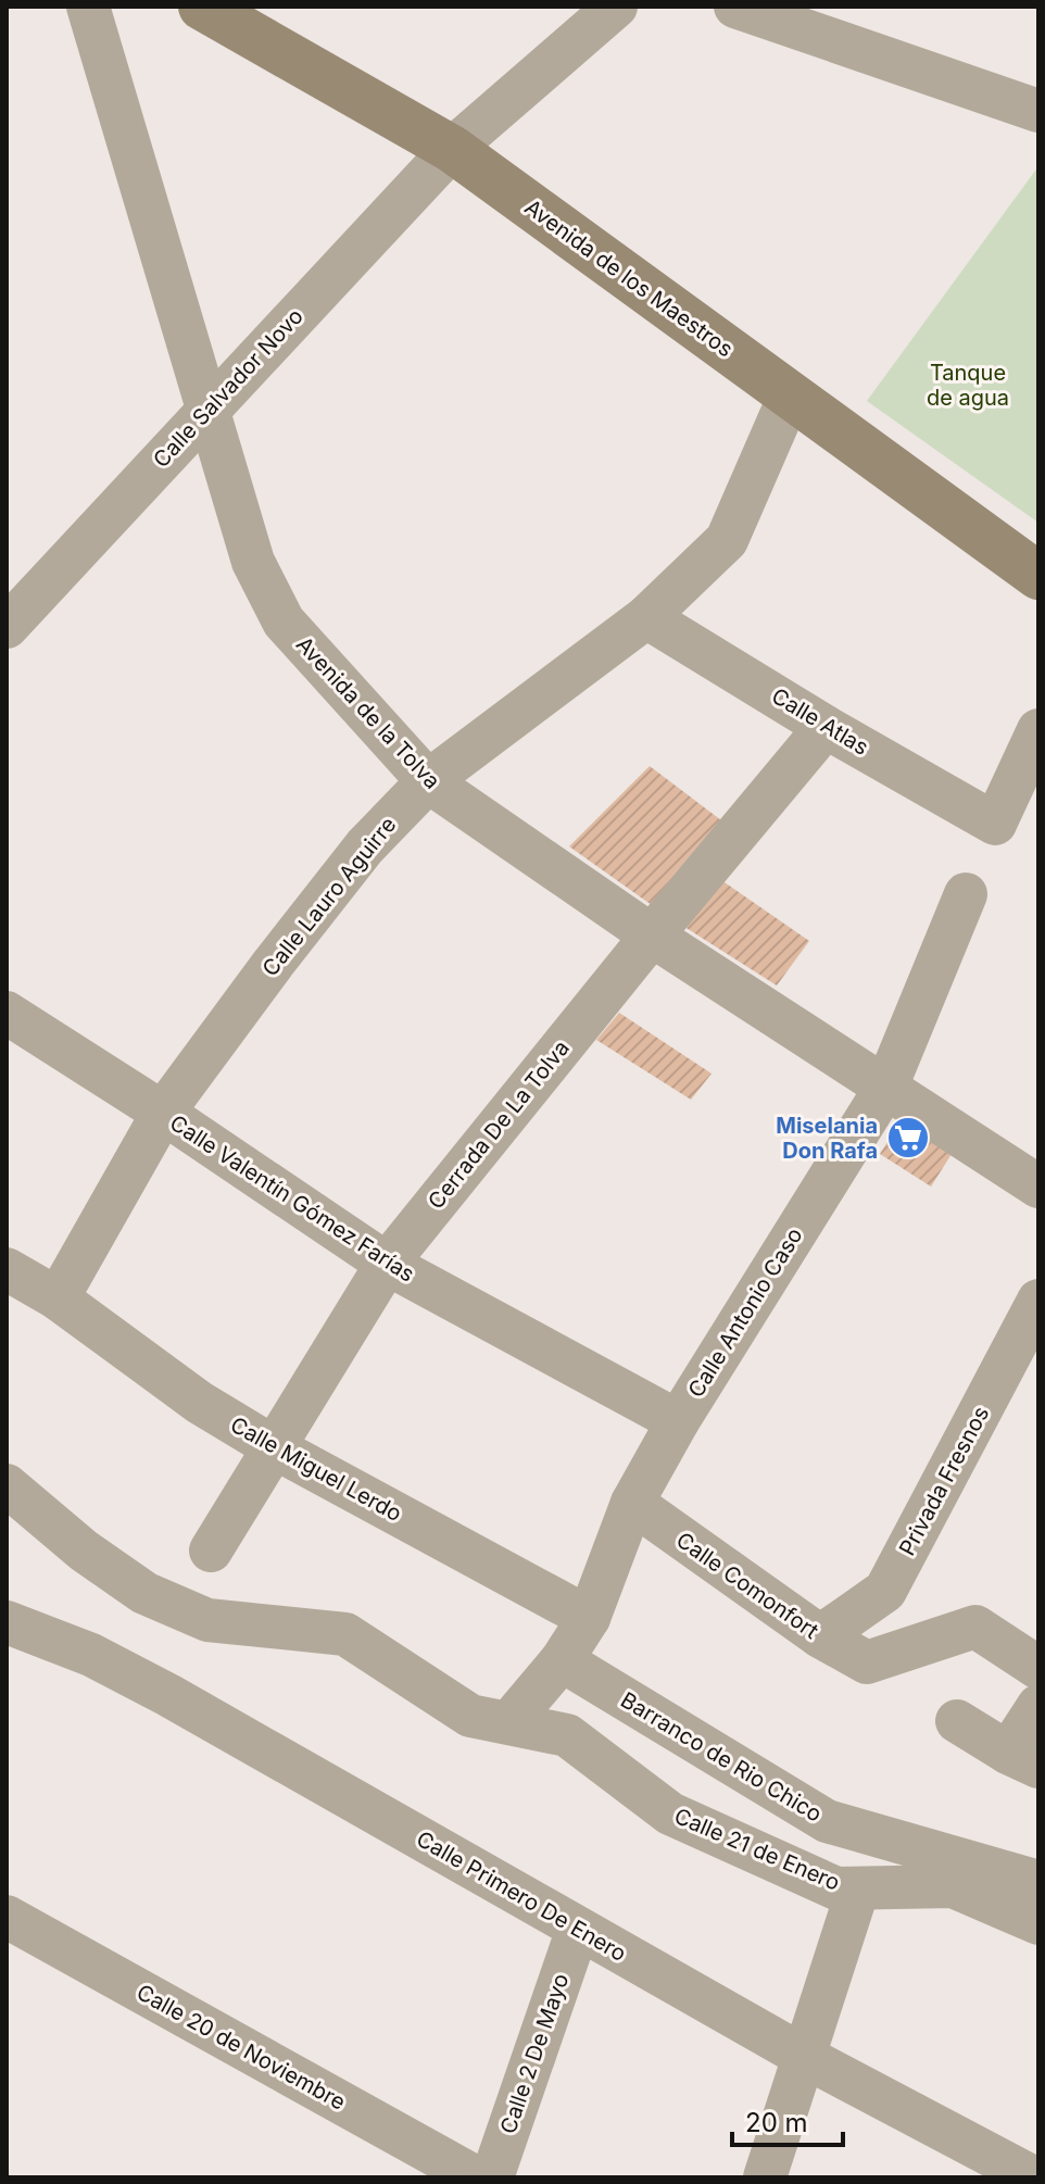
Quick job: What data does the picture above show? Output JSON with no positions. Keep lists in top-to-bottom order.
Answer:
{
  "streets": {
    "main road": ["Avenida de los Maestros"],
    "street": [
      "Calle Salvador Novo",
      "Avenida de la Tolva",
      "Calle Atlas",
      "Calle Lauro Aguirre",
      "Cerrada De La Tolva",
      "Calle Valentín Gómez Farías",
      "Calle Antonio Caso",
      "Calle Miguel Lerdo",
      "Privada Fresnos",
      "Calle Comonfort",
      "Barranco de Rio Chico",
      "Calle 21 de Enero",
      "Calle Primero De Enero",
      "Calle 20 de Noviembre",
      "Calle 2 De Mayo"
    ]
  },
  "crossings": [
    ["Avenida de los Maestros", "Calle Salvador Novo"],
    ["Avenida de los Maestros", "Calle Lauro Aguirre"],
    ["Calle Salvador Novo", "Avenida de la Tolva"],
    ["Avenida de la Tolva", "Calle Lauro Aguirre"],
    ["Avenida de la Tolva", "Cerrada De La Tolva"],
    ["Avenida de la Tolva", "Calle Antonio Caso"],
    ["Calle Atlas", "Calle Lauro Aguirre"],
    ["Calle Atlas", "Cerrada De La Tolva"],
    ["Calle Lauro Aguirre", "Calle Valentín Gómez Farías"],
    ["Calle Lauro Aguirre", "Calle Miguel Lerdo"],
    ["Cerrada De La Tolva", "Calle Valentín Gómez Farías"],
    ["Cerrada De La Tolva", "Calle Miguel Lerdo"],
    ["Cerrada De La Tolva", "Calle 21 de Enero"],
    ["Calle Valentín Gómez Farías", "Calle Antonio Caso"],
    ["Calle Antonio Caso", "Calle Miguel Lerdo"],
    ["Calle Antonio Caso", "Calle Comonfort"],
    ["Calle Antonio Caso", "Barranco de Rio Chico"],
    ["Calle Antonio Caso", "Calle 21 de Enero"],
    ["Privada Fresnos", "Calle Comonfort"],
    ["Calle Primero De Enero", "Calle 2 De Mayo"]
  ],
  "parks": ["Tanque de agua"],
  "places": {
    "supermarket": ["Miselania Don Rafa"]
  },
  "scale_bar": "20 m"
}
